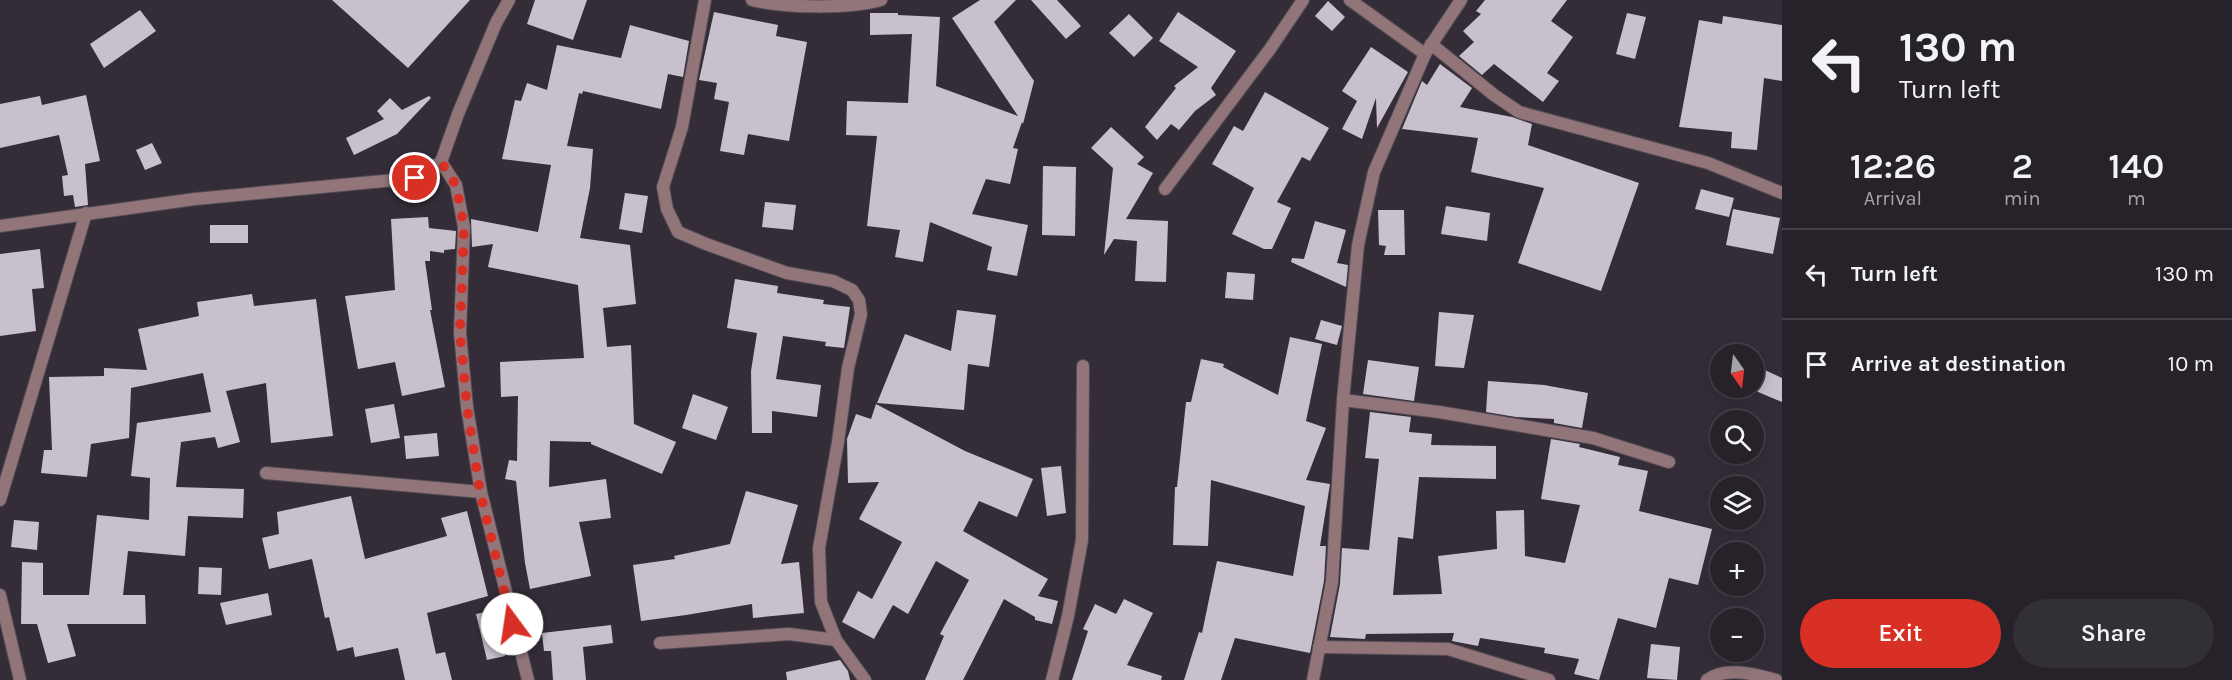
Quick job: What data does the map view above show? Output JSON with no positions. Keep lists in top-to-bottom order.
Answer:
{
  "north": "bottom",
  "page": {
    "turn": ["130 m", "Turn left"],
    "eta": [
      "12:26",
      "Arrival",
      "2",
      "min",
      "140",
      "m"
    ],
    "list": [
      {
        "name": "Turn left",
        "value": "130 m"
      },
      {
        "name": "Arrive at destination",
        "value": "10 m"
      }
    ],
    "map_buttons": ["+", "−"],
    "buttons": ["Exit", "Share"]
  }
}
